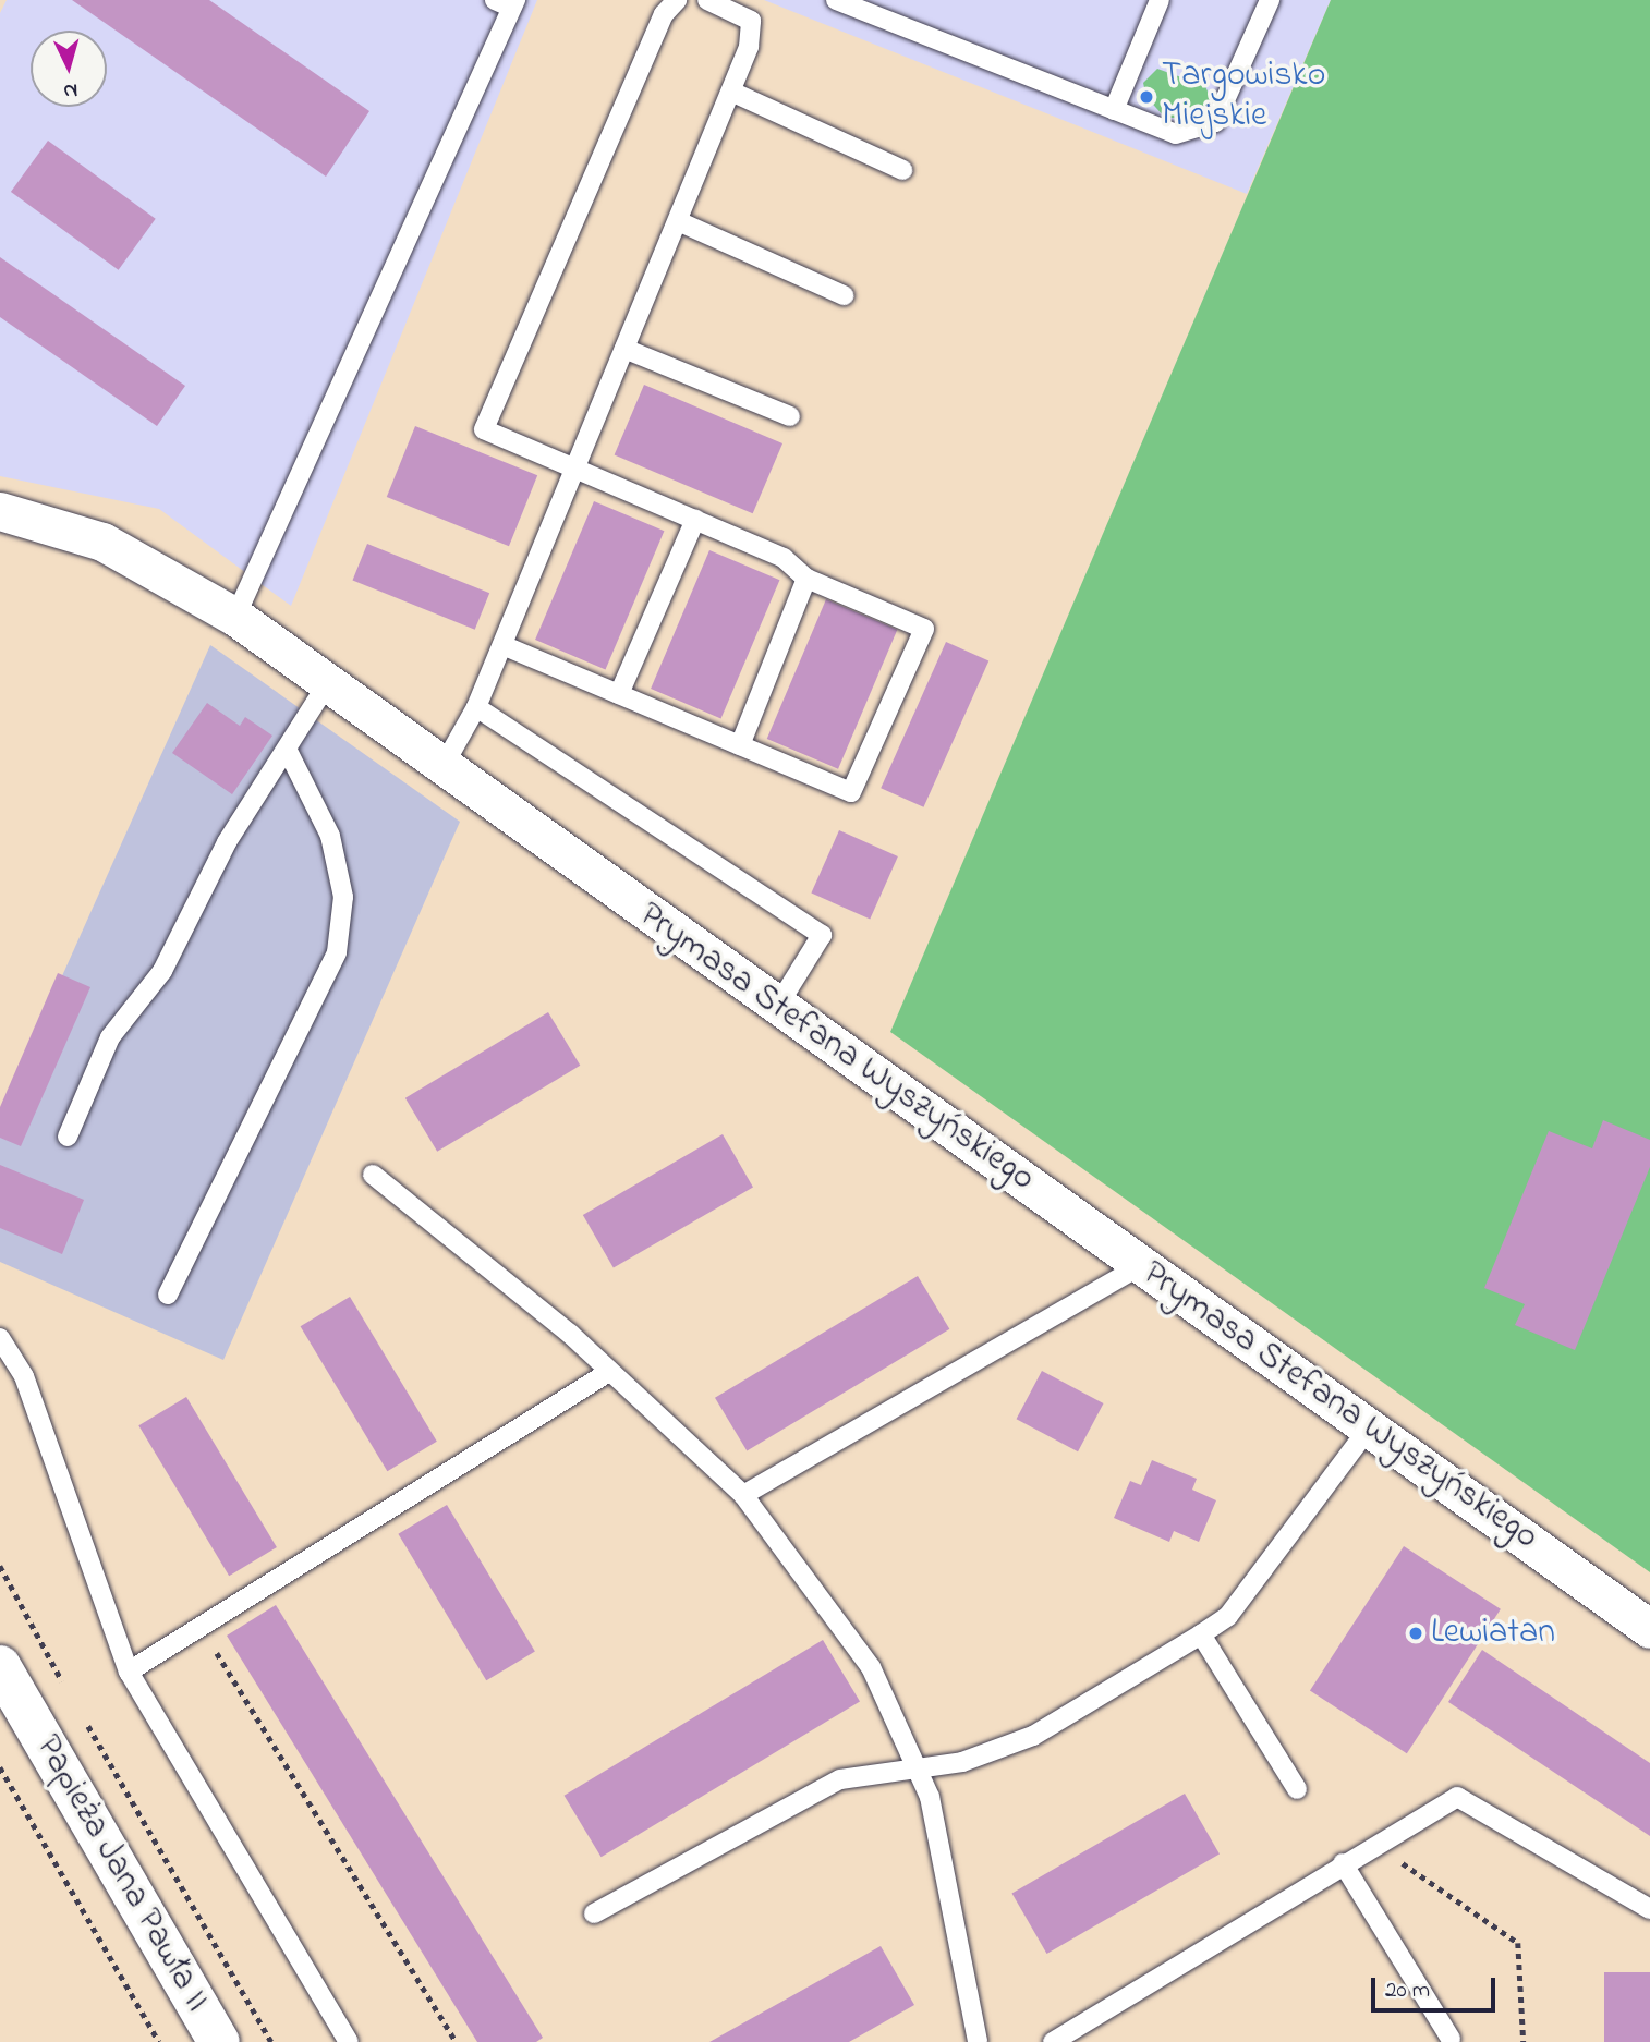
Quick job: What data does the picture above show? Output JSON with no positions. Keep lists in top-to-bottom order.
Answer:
{
  "streets": {
    "street": ["Prymasa Stefana Wyszyńskiego", "Papieża Jana Pawła II"]
  },
  "places": ["Targowisko Miejskie", "Lewiatan"],
  "scale_bar": "20 m",
  "north": "bottom"
}
